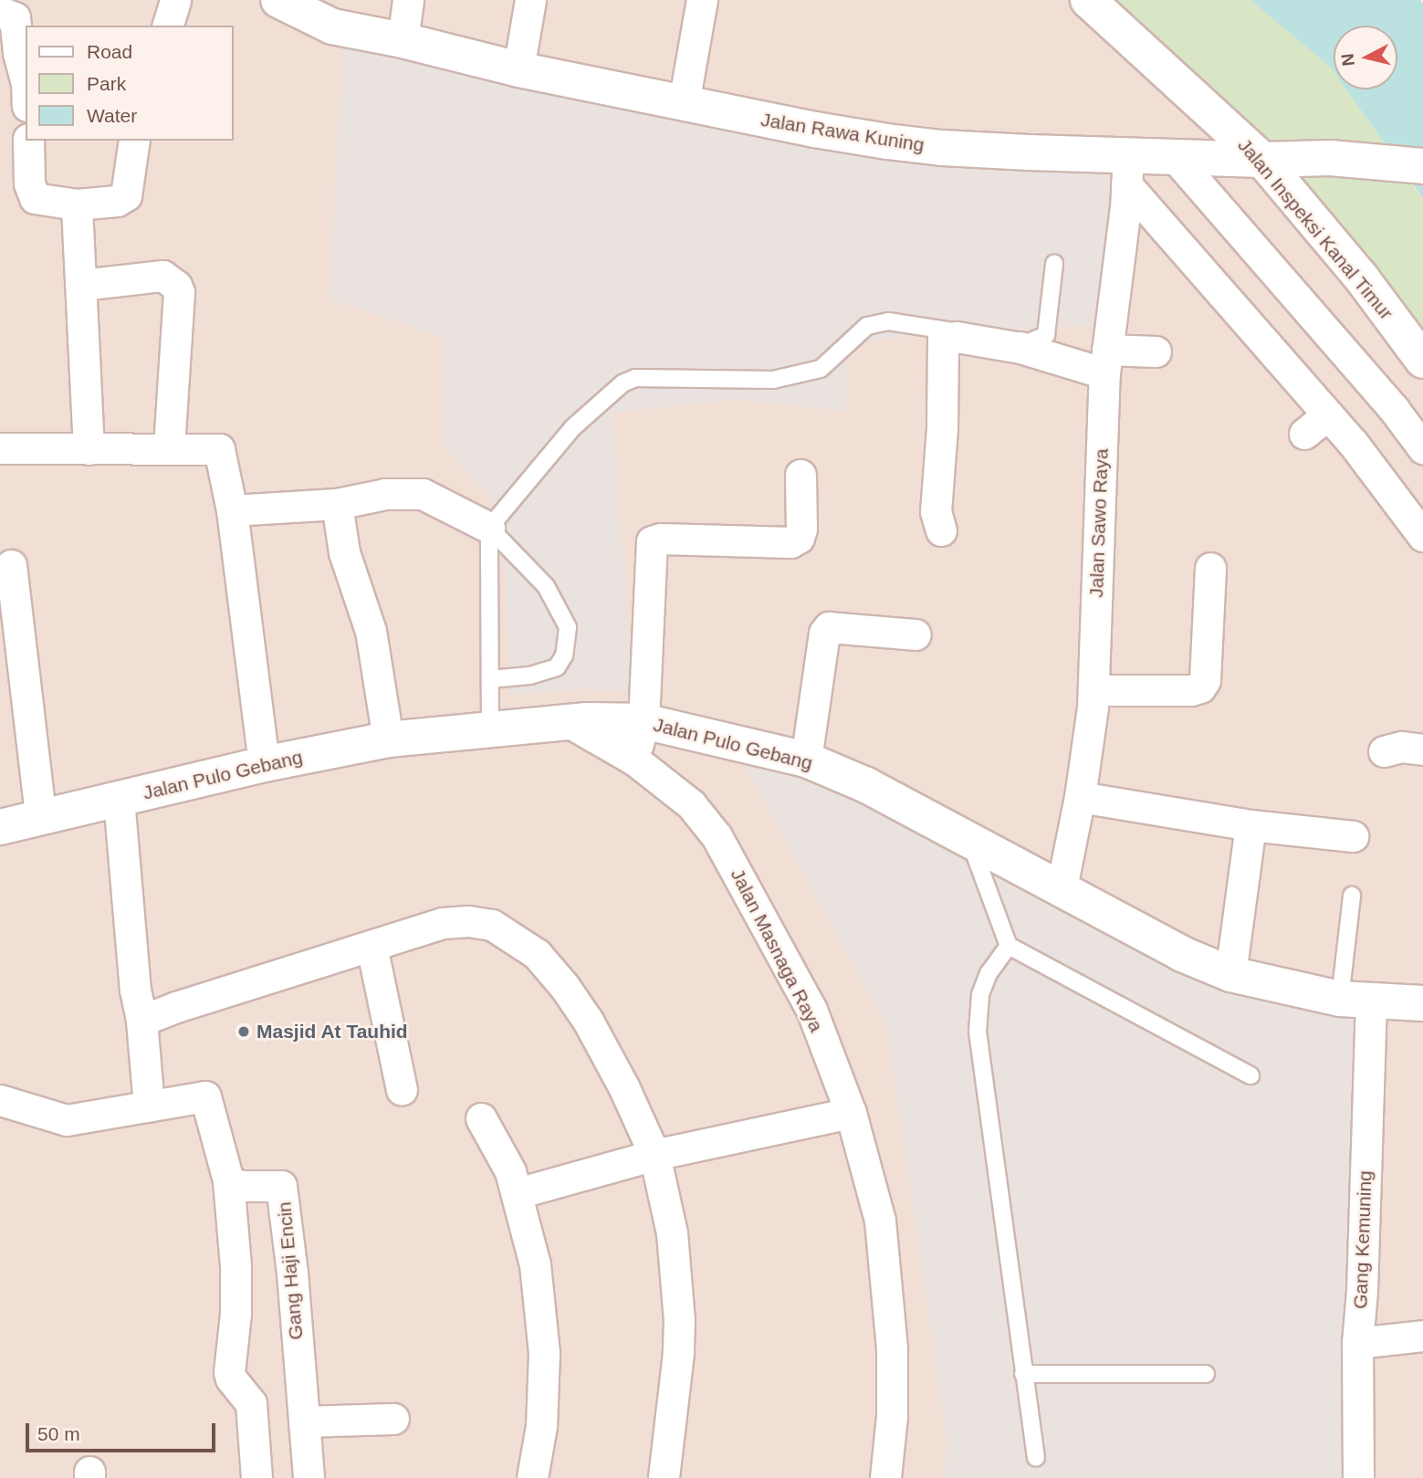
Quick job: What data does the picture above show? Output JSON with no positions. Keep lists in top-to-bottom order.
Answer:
{
  "streets": {
    "street": [
      "Jalan Rawa Kuning",
      "Jalan Inspeksi Kanal Timur",
      "Jalan Sawo Raya",
      "Jalan Pulo Gebang",
      "Jalan Masnaga Raya",
      "Gang Kemuning",
      "Gang Haji Encin"
    ]
  },
  "crossings": [
    ["Jalan Rawa Kuning", "Jalan Inspeksi Kanal Timur"],
    ["Jalan Rawa Kuning", "Jalan Sawo Raya"],
    ["Jalan Sawo Raya", "Jalan Pulo Gebang"],
    ["Jalan Pulo Gebang", "Jalan Masnaga Raya"],
    ["Jalan Pulo Gebang", "Gang Kemuning"]
  ],
  "places": ["Masjid At Tauhid"],
  "legend": ["Road", "Park", "Water"],
  "scale_bar": "50 m",
  "north": "left"
}
